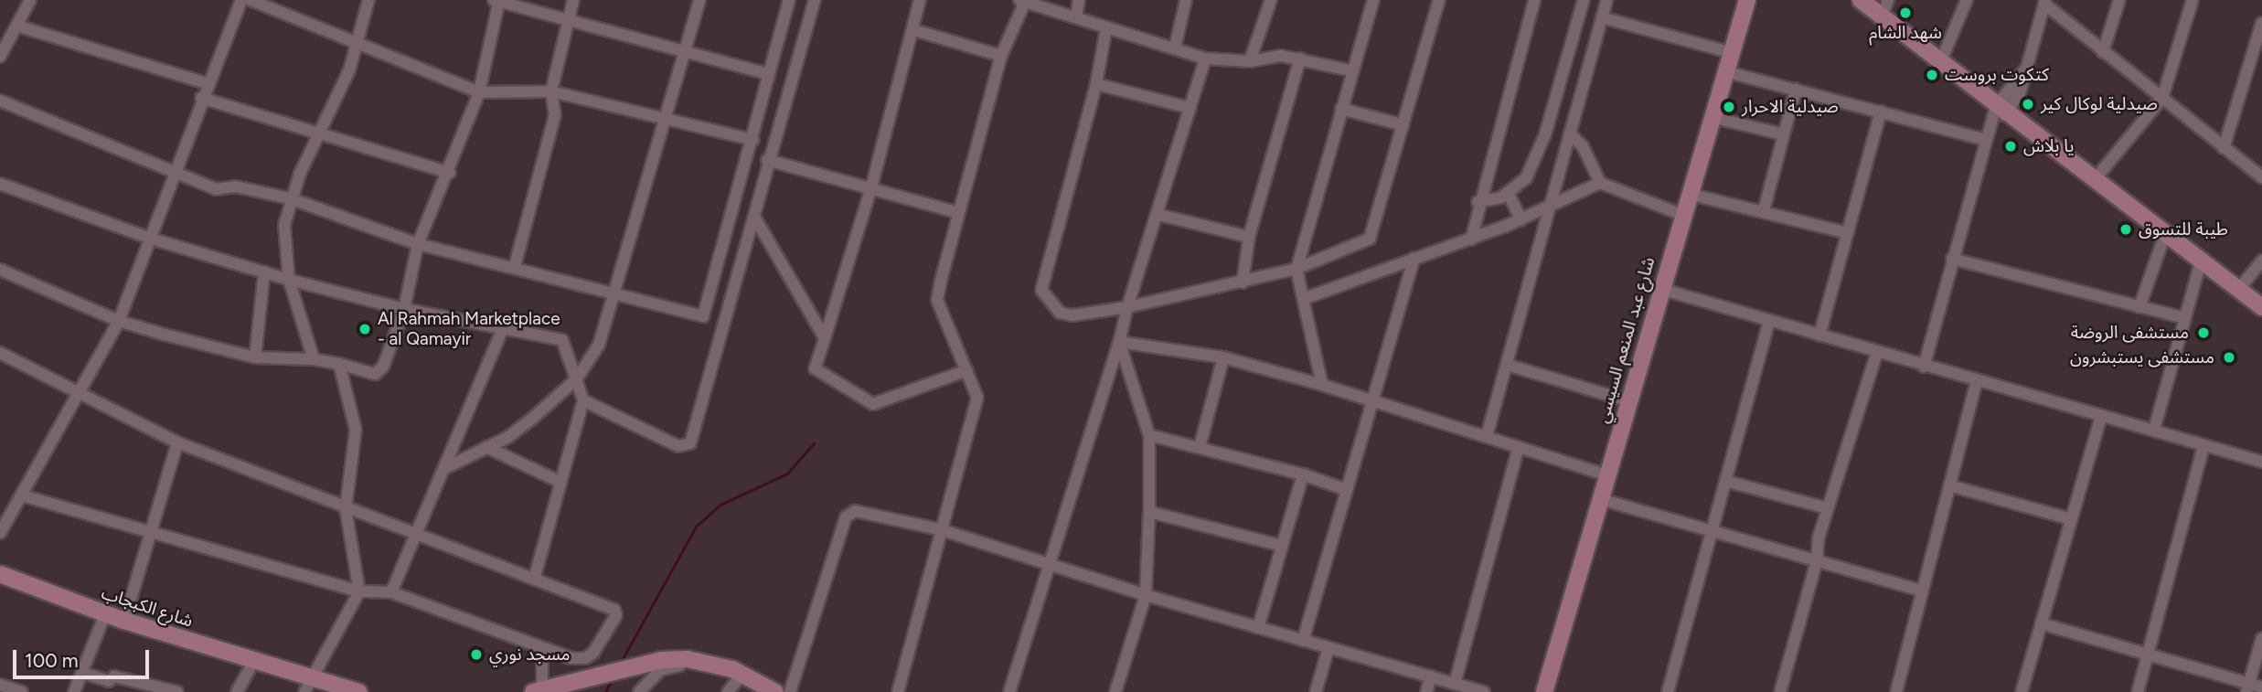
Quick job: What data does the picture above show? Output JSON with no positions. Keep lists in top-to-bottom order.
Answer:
{
  "streets": {
    "main road": ["شارع عبد المنعم السيسي", "شارع الكبجاب"]
  },
  "places": [
    "شهد الشام",
    "كتكوت بروست",
    "صيدلية لوكال كير",
    "صيدلية الاحرار",
    "يا بلاش",
    "طيبة للتسوق",
    "Al Rahmah Marketplace - al Qamayir",
    "مستشفى الروضة",
    "مستشفى يستبشرون",
    "مسجد نوري"
  ],
  "scale_bar": "100 m"
}
